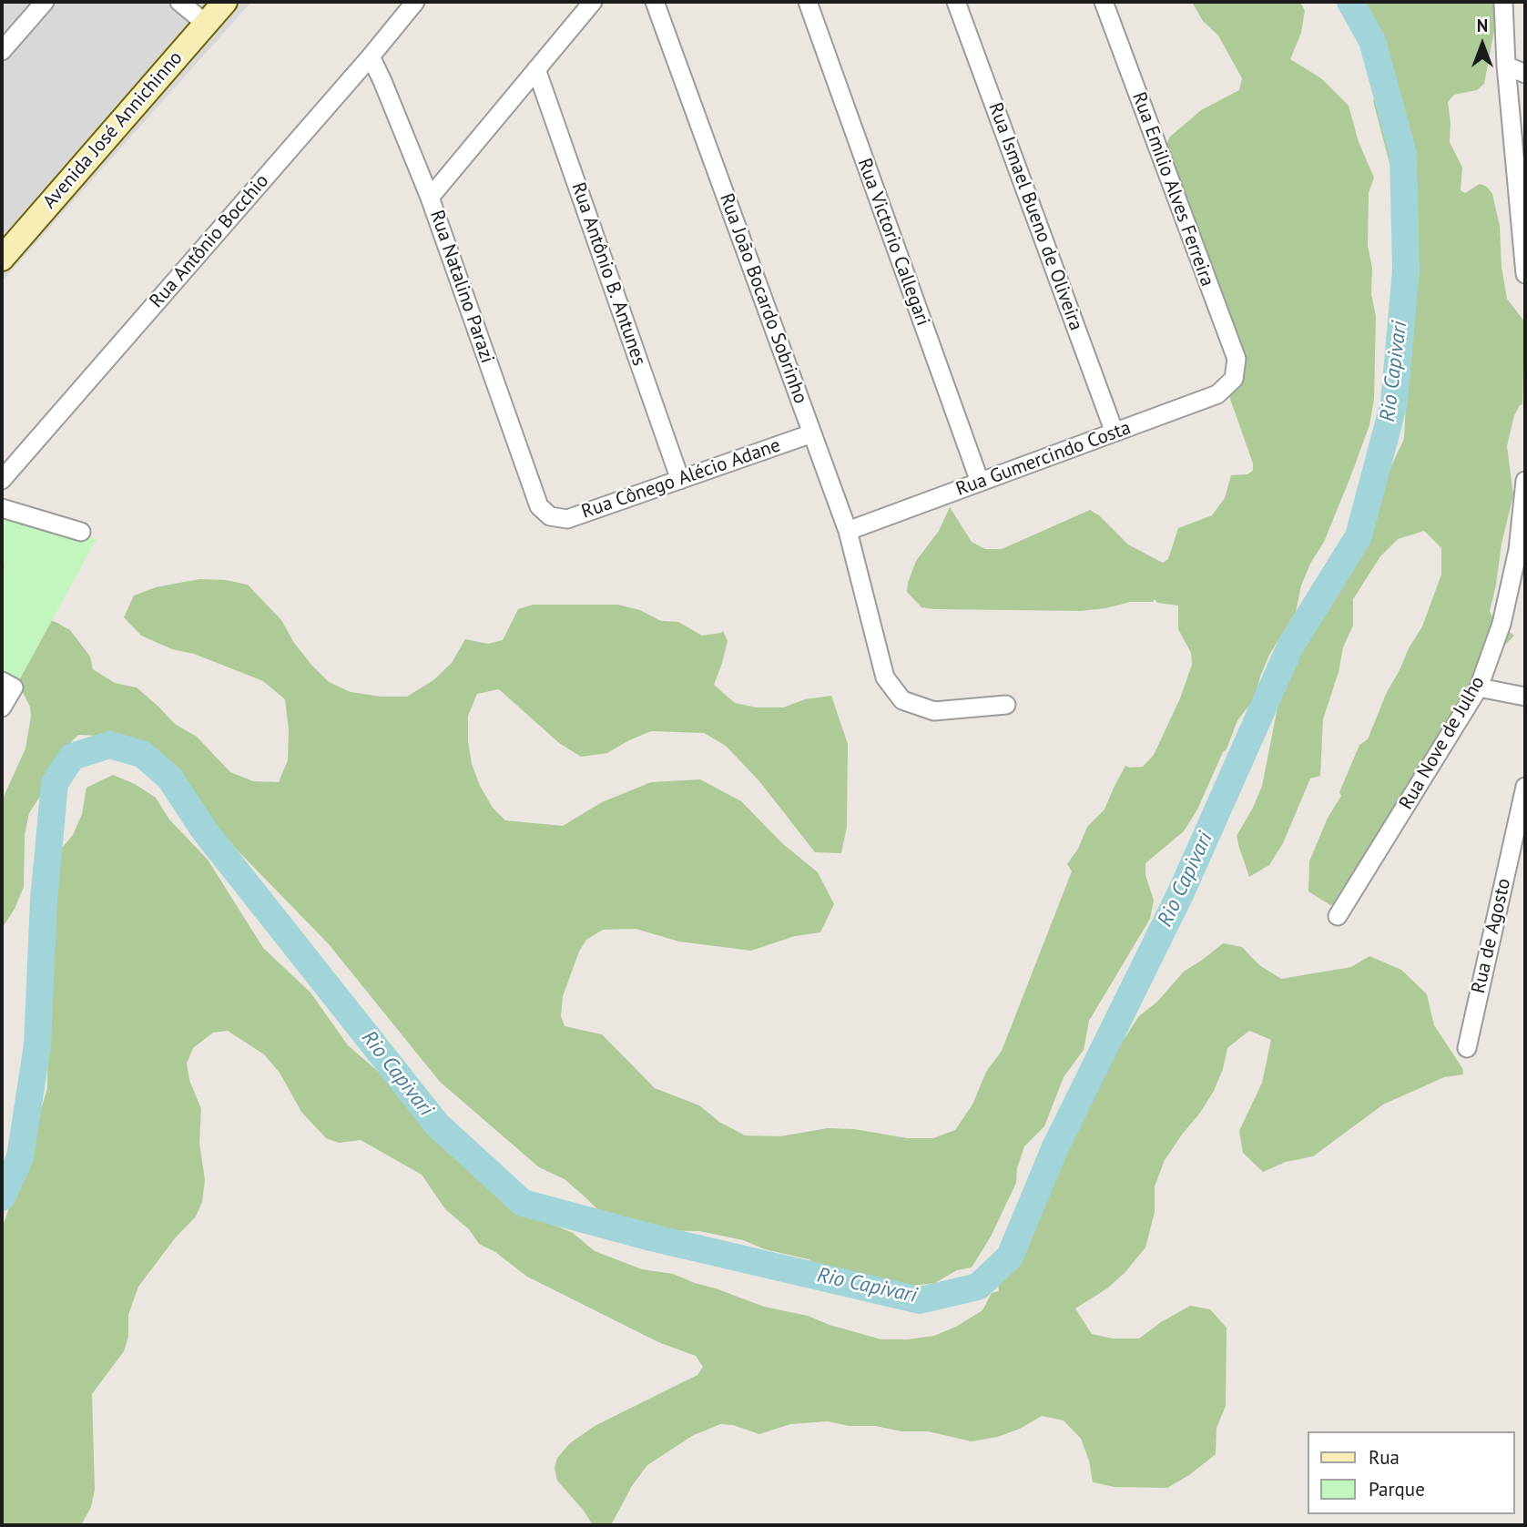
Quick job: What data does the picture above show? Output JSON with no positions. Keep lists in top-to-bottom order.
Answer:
{
  "streets": {
    "street": [
      "Avenida José Annichinno",
      "Rua Emilio Alves Ferreira",
      "Rua Ismael Bueno de Oliveira",
      "Rua Antônio Bocchio",
      "Rua Victorio Callegari",
      "Rua Antônio B. Antunes",
      "Rua Natalino Parazi",
      "Rua João Bocardo Sobrinho",
      "Rua Gumercindo Costa",
      "Rua Cônego Alécio Adane",
      "Rua Nove de Julho",
      "Rua de Agosto"
    ]
  },
  "crossings": [
    ["Rua Emilio Alves Ferreira", "Rua Gumercindo Costa"],
    ["Rua Ismael Bueno de Oliveira", "Rua Gumercindo Costa"],
    ["Rua Antônio Bocchio", "Rua Natalino Parazi"],
    ["Rua Victorio Callegari", "Rua Gumercindo Costa"],
    ["Rua Antônio B. Antunes", "Rua Cônego Alécio Adane"],
    ["Rua Natalino Parazi", "Rua Cônego Alécio Adane"],
    ["Rua João Bocardo Sobrinho", "Rua Gumercindo Costa"],
    ["Rua João Bocardo Sobrinho", "Rua Cônego Alécio Adane"]
  ],
  "water": ["Rio Capivari"],
  "legend": ["Rua", "Parque"],
  "north": "top"
}
